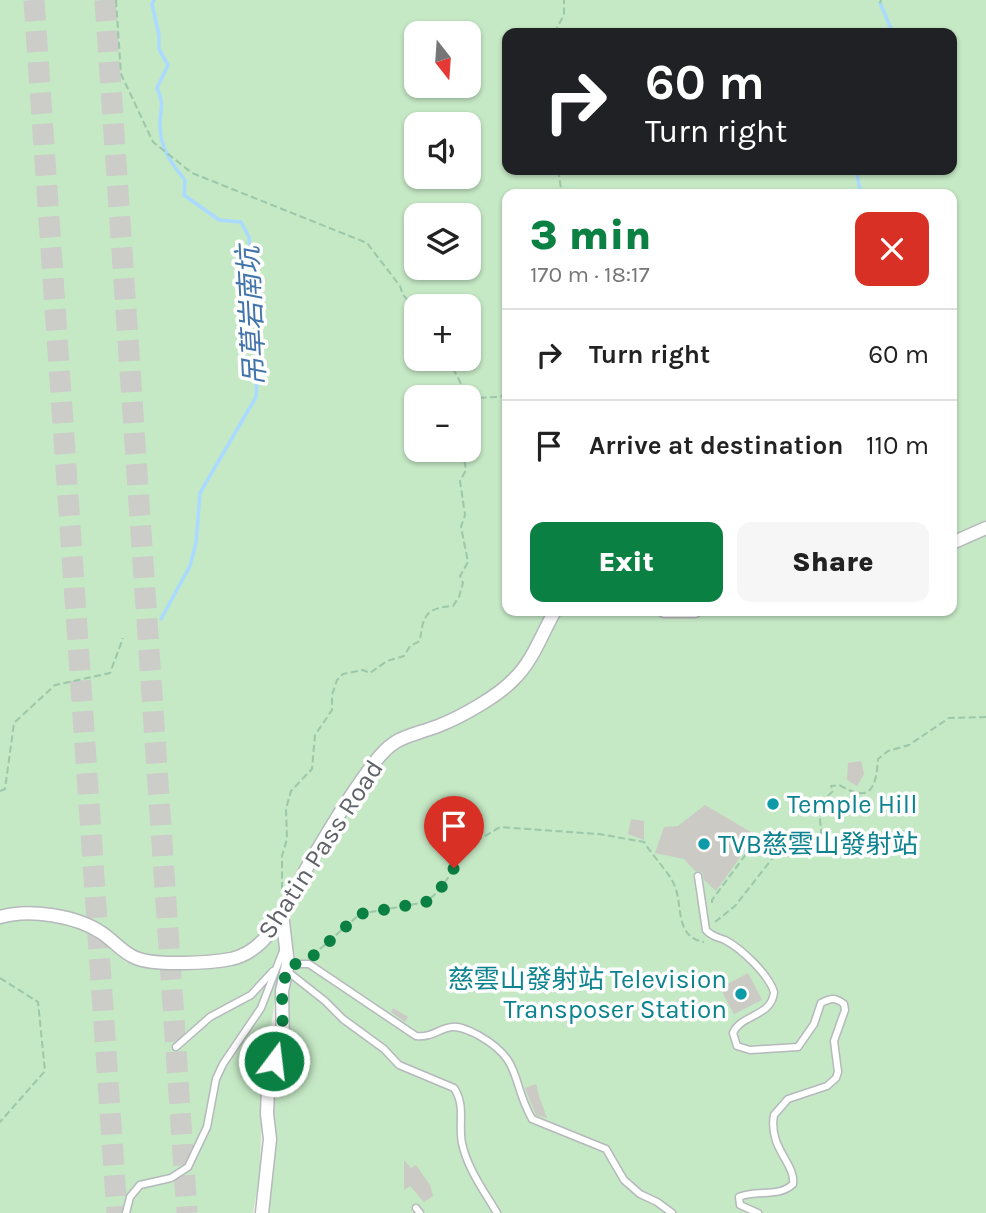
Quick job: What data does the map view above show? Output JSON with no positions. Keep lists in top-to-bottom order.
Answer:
{
  "streets": {
    "street": ["Shatin Pass Road"]
  },
  "water": ["吊草岩南坑"],
  "places": ["Temple Hill", "TVB慈雲山發射站", "慈雲山發射站 Television Transposer Station"],
  "north": "bottom",
  "page": {
    "map_buttons": ["+", "−"],
    "turn": ["60 m", "Turn right"],
    "heading": ["3 min", "170 m · 18:17"],
    "list": [
      {
        "name": "Turn right",
        "value": "60 m"
      },
      {
        "name": "Arrive at destination",
        "value": "110 m"
      }
    ],
    "buttons": ["Exit", "Share"]
  }
}
